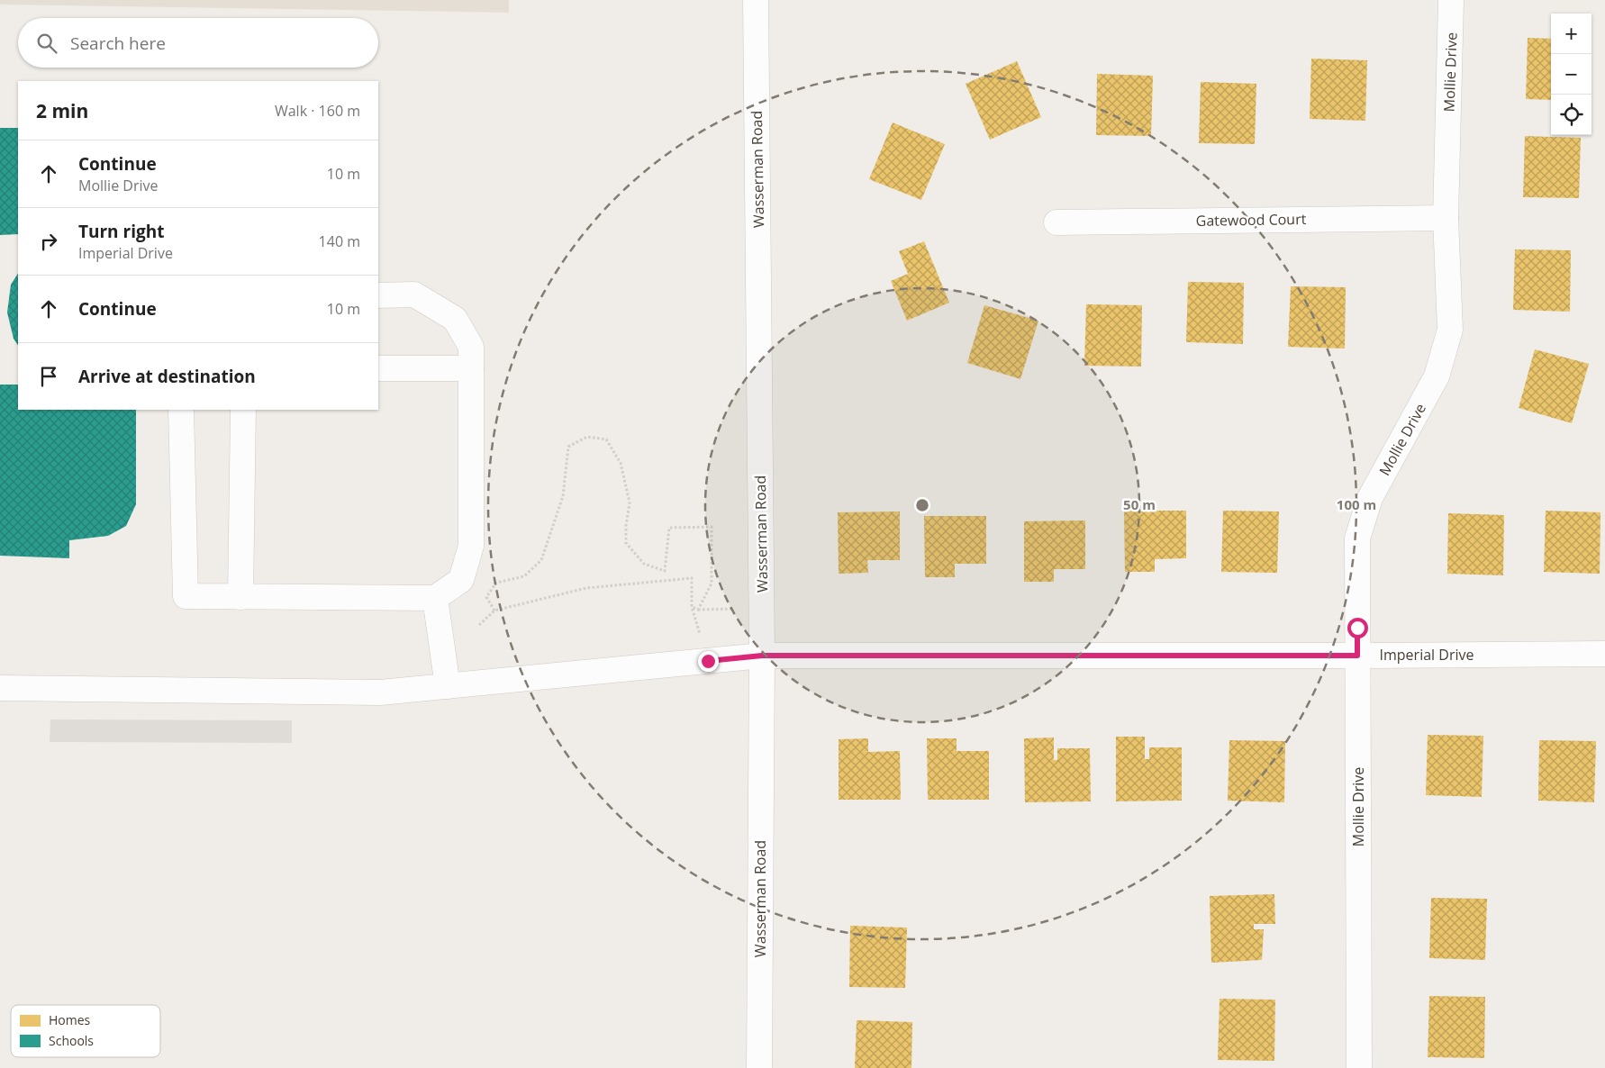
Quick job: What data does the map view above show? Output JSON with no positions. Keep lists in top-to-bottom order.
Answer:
{
  "streets": {
    "street": [
      "Mollie Drive",
      "Wasserman Road",
      "Gatewood Court",
      "Imperial Drive"
    ]
  },
  "crossings": [
    ["Mollie Drive", "Gatewood Court"],
    ["Mollie Drive", "Imperial Drive"],
    ["Wasserman Road", "Imperial Drive"]
  ],
  "legend": ["Homes", "Schools"],
  "page": {
    "map_buttons": ["+", "−"],
    "search": "Search here",
    "heading": ["2 min", "Walk · 160 m"],
    "list": [
      ["Continue", "Mollie Drive", "10 m"],
      ["Turn right", "Imperial Drive", "140 m"],
      ["Continue", "10 m"],
      "Arrive at destination"
    ]
  },
  "rings": ["50 m", "100 m"]
}
